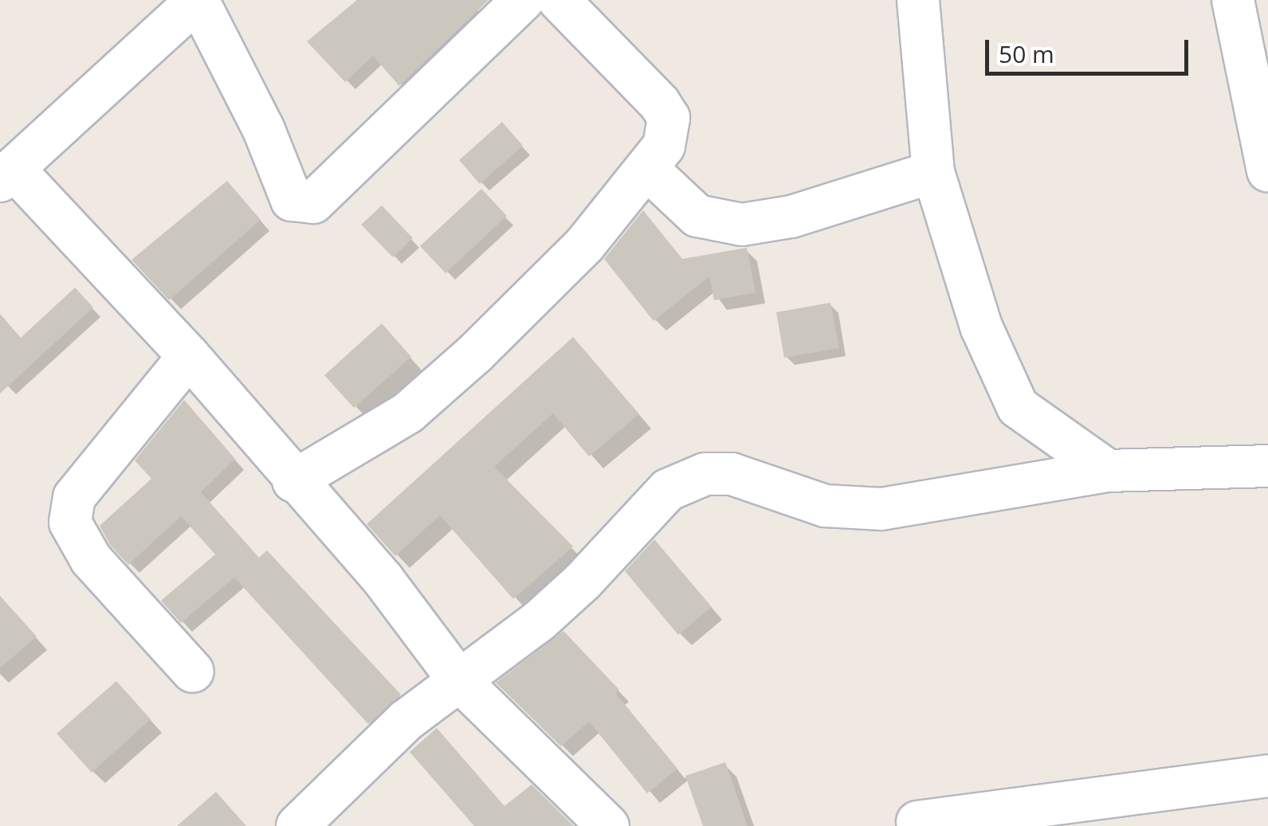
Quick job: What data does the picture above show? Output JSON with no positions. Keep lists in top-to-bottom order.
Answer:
{
  "scale_bar": "50 m"
}
